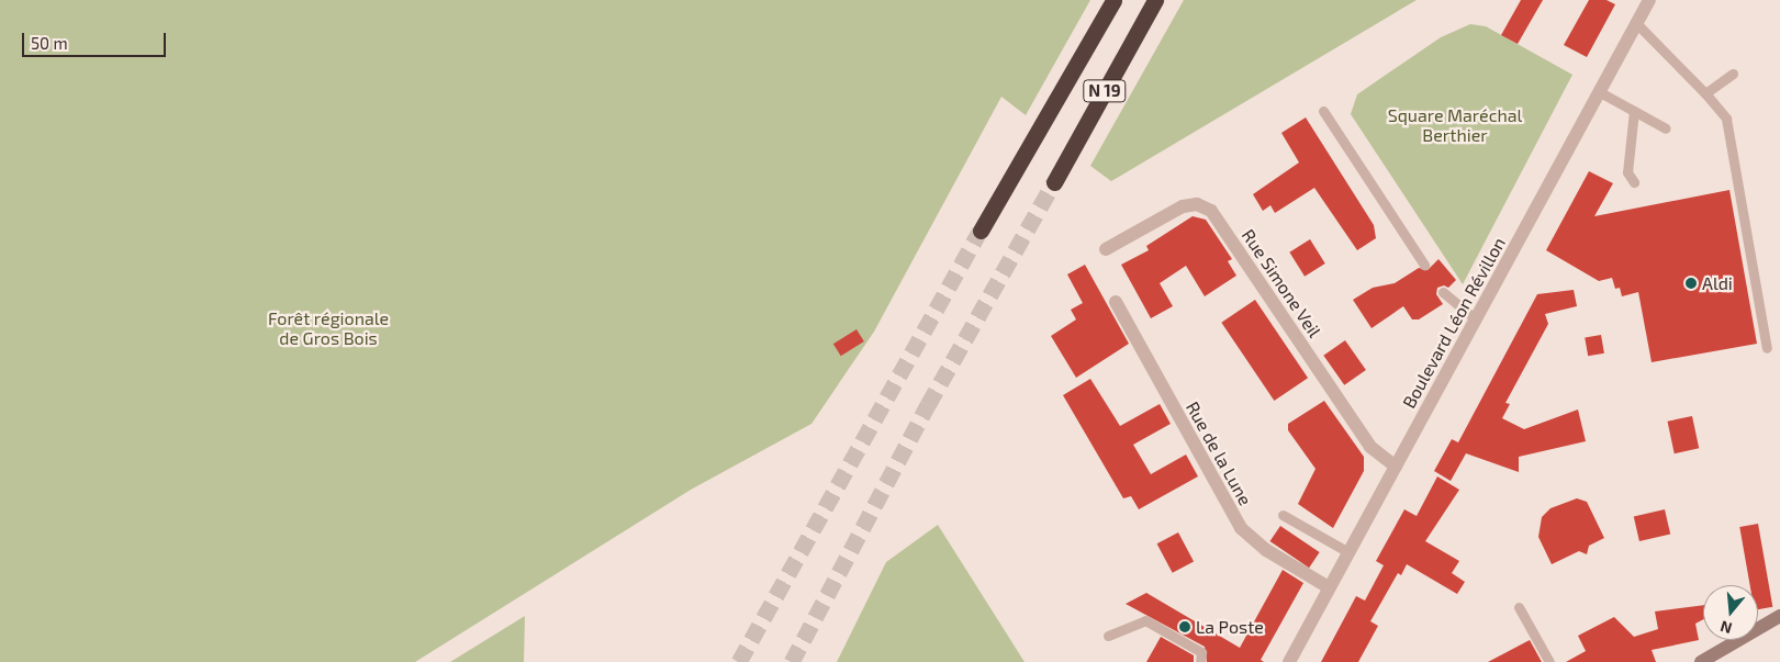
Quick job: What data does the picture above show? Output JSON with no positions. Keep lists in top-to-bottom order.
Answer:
{
  "streets": {
    "highway": ["N 19"],
    "street": ["Rue Simone Veil", "Boulevard Léon Révillon", "Rue de la Lune"]
  },
  "crossings": [
    ["Rue Simone Veil", "Boulevard Léon Révillon"],
    ["Boulevard Léon Révillon", "Rue de la Lune"]
  ],
  "parks": ["Square Maréchal Berthier", "Forêt régionale de Gros Bois"],
  "places": ["Aldi", "La Poste"],
  "scale_bar": "50 m",
  "north": "bottom"
}
